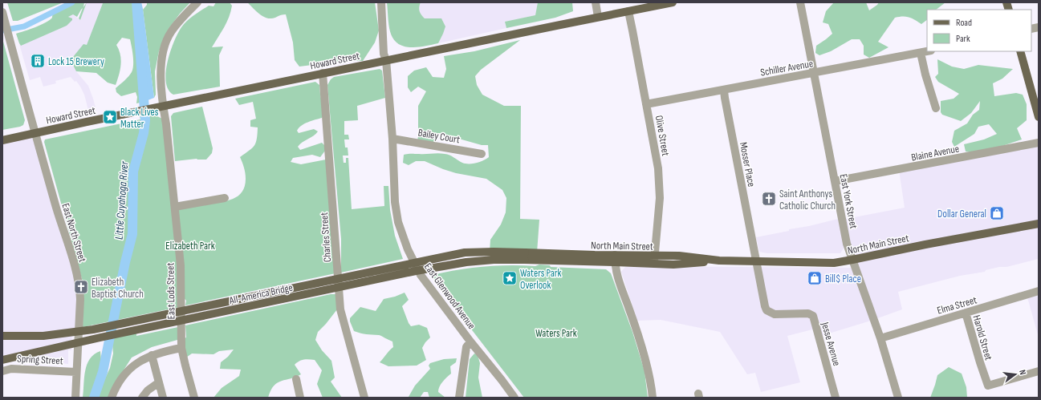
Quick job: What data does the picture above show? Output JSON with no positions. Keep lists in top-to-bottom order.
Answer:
{
  "streets": {
    "main road": ["Howard Street", "North Main Street", "All-America Bridge"],
    "street": [
      "Schiller Avenue",
      "Bailey Court",
      "Olive Street",
      "Blaine Avenue",
      "Mosser Place",
      "East York Street",
      "East North Street",
      "Charles Street",
      "East Lods Street",
      "East Glenwood Avenue",
      "Elma Street",
      "Harold Street",
      "Jesse Avenue",
      "Spring Street"
    ]
  },
  "crossings": [
    ["Howard Street", "Olive Street"],
    ["Howard Street", "East North Street"],
    ["Howard Street", "Charles Street"],
    ["Howard Street", "East Lods Street"],
    ["Howard Street", "East Glenwood Avenue"],
    ["Schiller Avenue", "Olive Street"],
    ["Schiller Avenue", "Mosser Place"],
    ["Schiller Avenue", "East York Street"],
    ["Bailey Court", "East Glenwood Avenue"],
    ["Olive Street", "North Main Street"],
    ["Blaine Avenue", "East York Street"],
    ["Mosser Place", "North Main Street"],
    ["Mosser Place", "Jesse Avenue"],
    ["East York Street", "North Main Street"],
    ["East York Street", "Elma Street"],
    ["East North Street", "Spring Street"],
    ["North Main Street", "All-America Bridge"],
    ["North Main Street", "Jesse Avenue"],
    ["Elma Street", "Harold Street"]
  ],
  "water": ["Little Cuyahoga River"],
  "parks": ["Elizabeth Park", "Waters Park"],
  "places": {
    "building": ["Lock 15 Brewery"],
    "place": ["Black Lives Matter", "Waters Park Overlook"],
    "church": ["Saint Anthonys Catholic Church", "Elizabeth Baptist Church"],
    "shop": ["Dollar General", "Bill$ Place"]
  },
  "legend": ["Road", "Park"],
  "north": "right"
}
